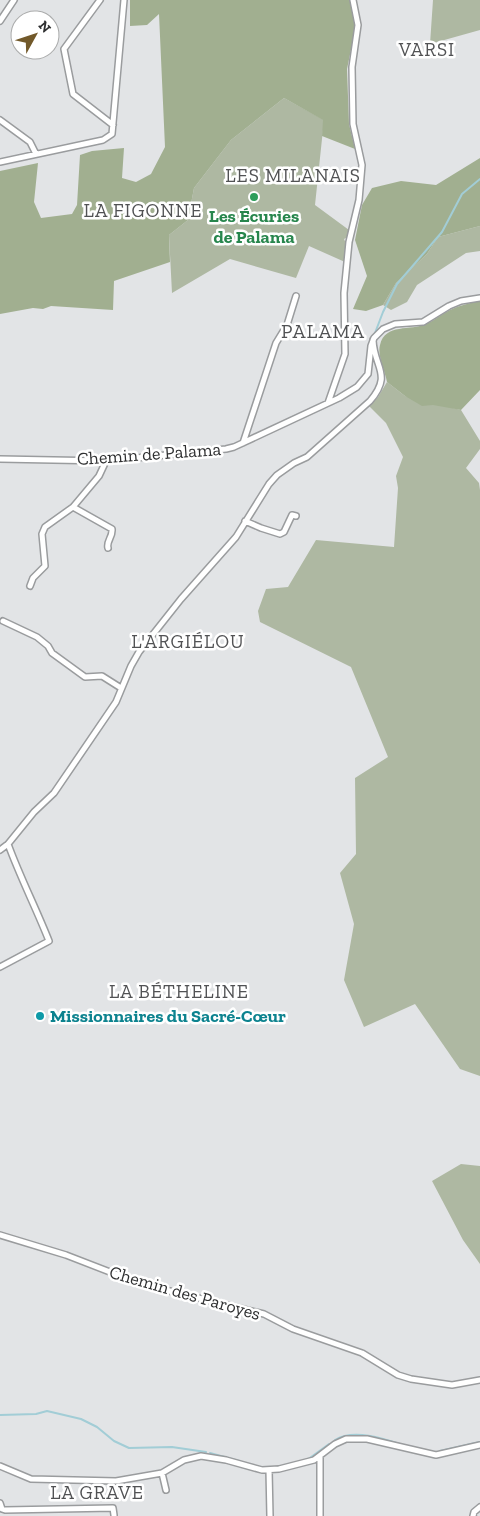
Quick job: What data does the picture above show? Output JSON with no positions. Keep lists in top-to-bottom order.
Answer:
{
  "streets": {
    "street": ["Chemin de Palama", "Chemin des Paroyes"]
  },
  "districts": [
    "VARSI",
    "LES MILANAIS",
    "LA FIGONNE",
    "PALAMA",
    "L'ARGIÉLOU",
    "LA BÉTHELINE",
    "LA GRAVE"
  ],
  "places": ["Les Écuries de Palama", "Missionnaires du Sacré-Cœur"],
  "north": "top right"
}
